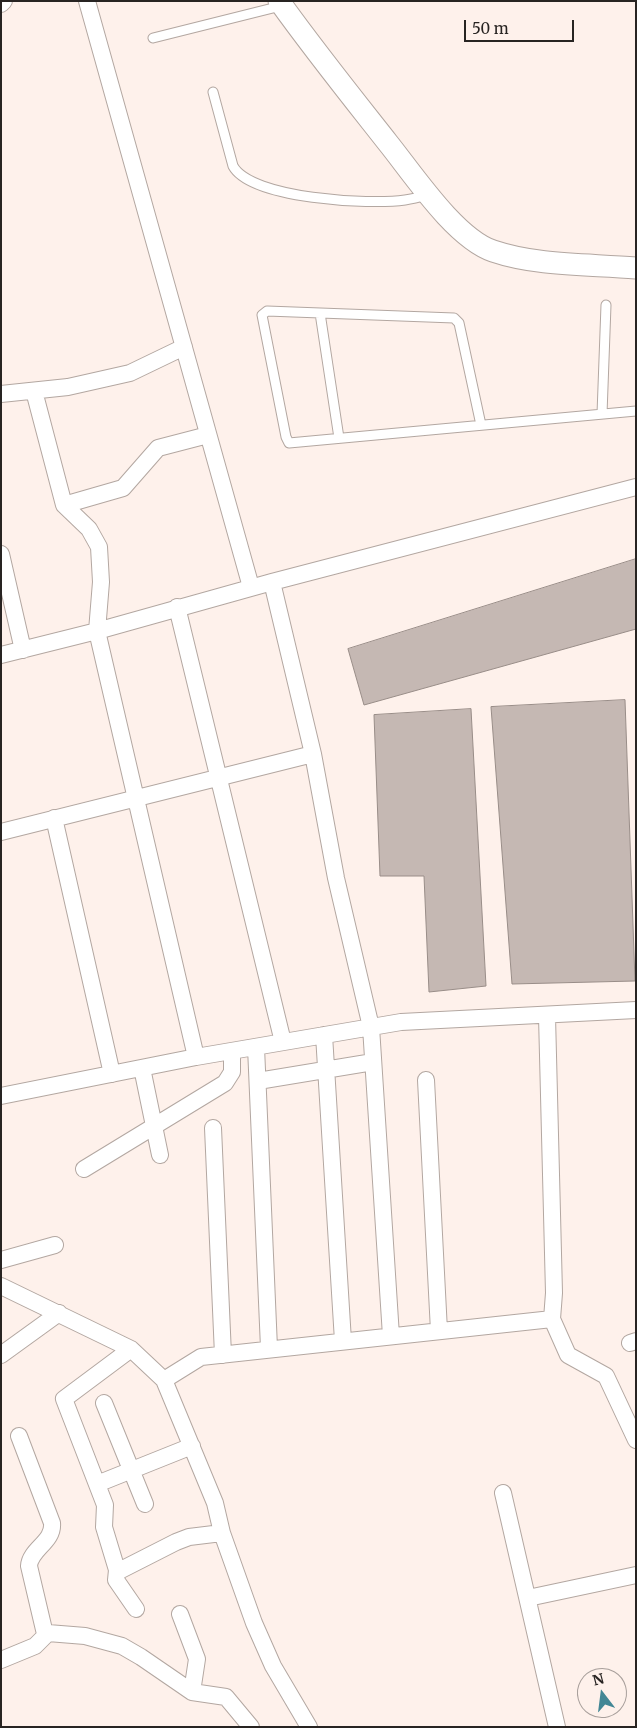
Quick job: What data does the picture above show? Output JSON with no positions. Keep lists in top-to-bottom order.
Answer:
{
  "scale_bar": "50 m",
  "north": "top"
}
